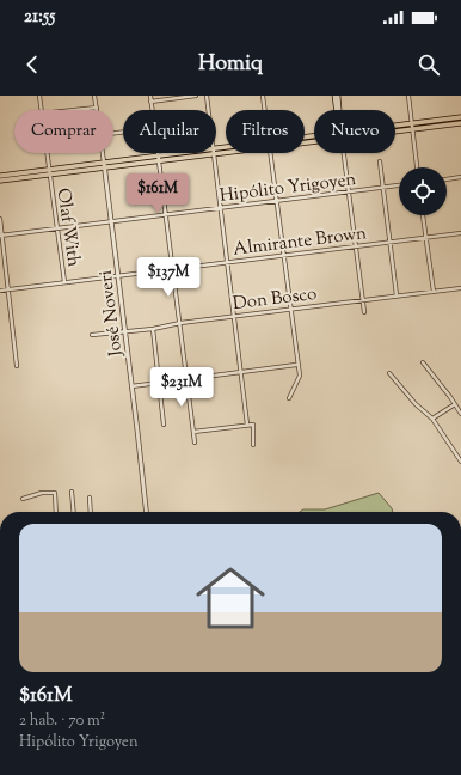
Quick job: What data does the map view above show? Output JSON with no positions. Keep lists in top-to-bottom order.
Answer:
{
  "streets": {
    "street": [
      "Hipólito Yrigoyen",
      "Olaf With",
      "Almirante Brown",
      "Don Bosco",
      "José Noveri"
    ]
  },
  "crossings": [
    ["Hipólito Yrigoyen", "Olaf With"],
    ["Hipólito Yrigoyen", "José Noveri"],
    ["Olaf With", "Almirante Brown"],
    ["Almirante Brown", "José Noveri"],
    ["Don Bosco", "José Noveri"]
  ],
  "page": {
    "status": "21:55",
    "header": "Homiq",
    "chip": [
      "Comprar",
      "Alquilar",
      "Filtros",
      "Nuevo"
    ],
    "price": ["$161M", "$137M", "$231M"],
    "list": [
      {
        "name": "$161M",
        "note": "2 hab. · 70 m² · Hipólito Yrigoyen"
      }
    ]
  }
}
